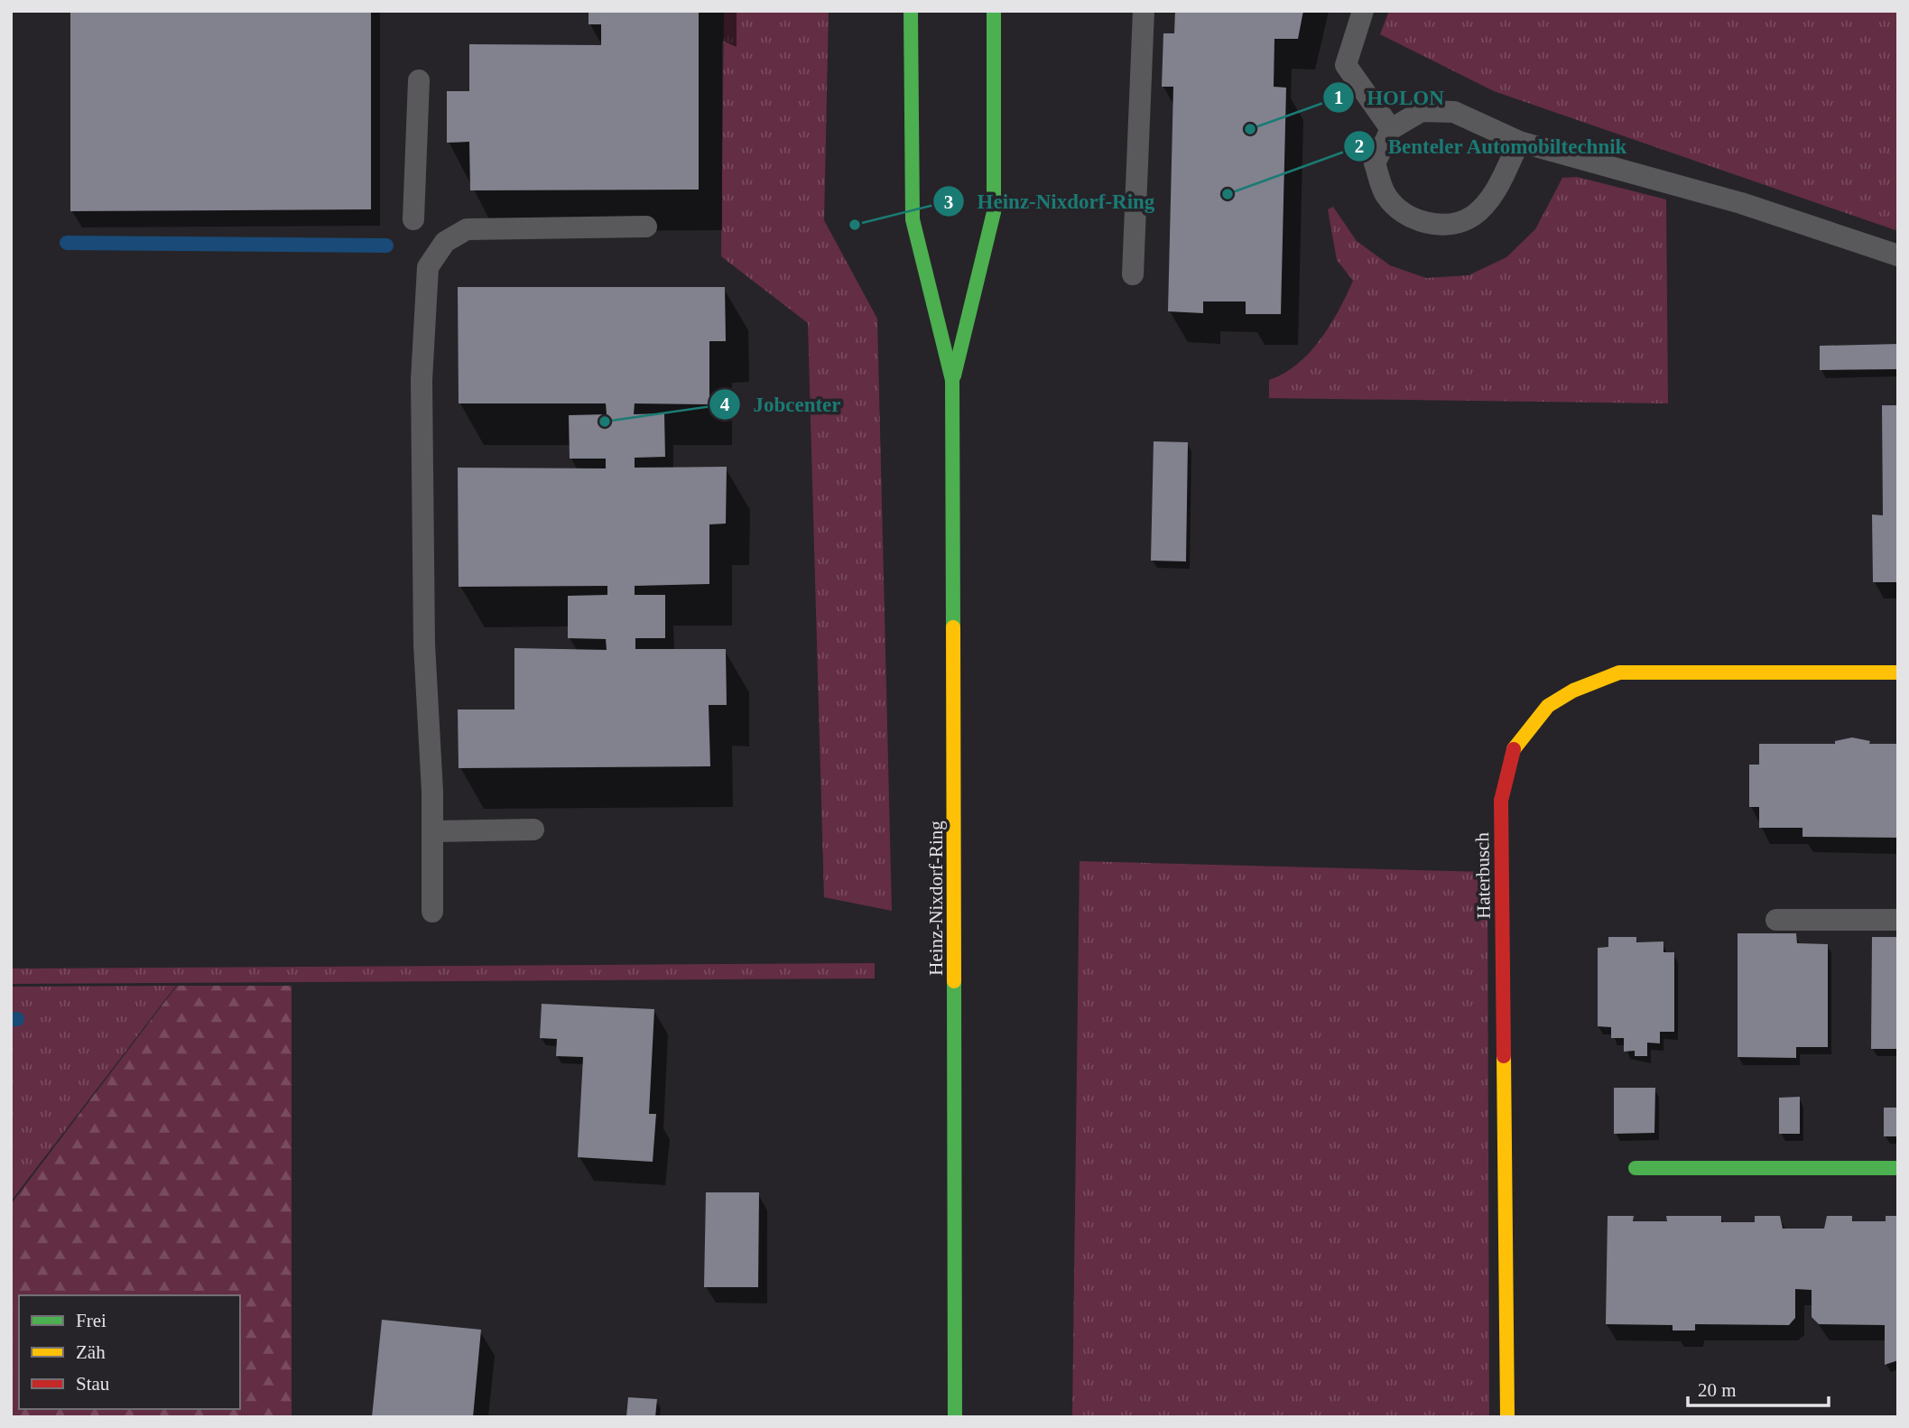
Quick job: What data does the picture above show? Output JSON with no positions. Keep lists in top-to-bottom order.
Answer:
{
  "streets": {
    "main road": ["Haterbusch", "Heinz-Nixdorf-Ring"]
  },
  "places": [
    "HOLON",
    "Benteler Automobiltechnik",
    "Heinz-Nixdorf-Ring",
    "Jobcenter"
  ],
  "legend": ["Frei", "Zäh", "Stau"],
  "scale_bar": "20 m"
}
